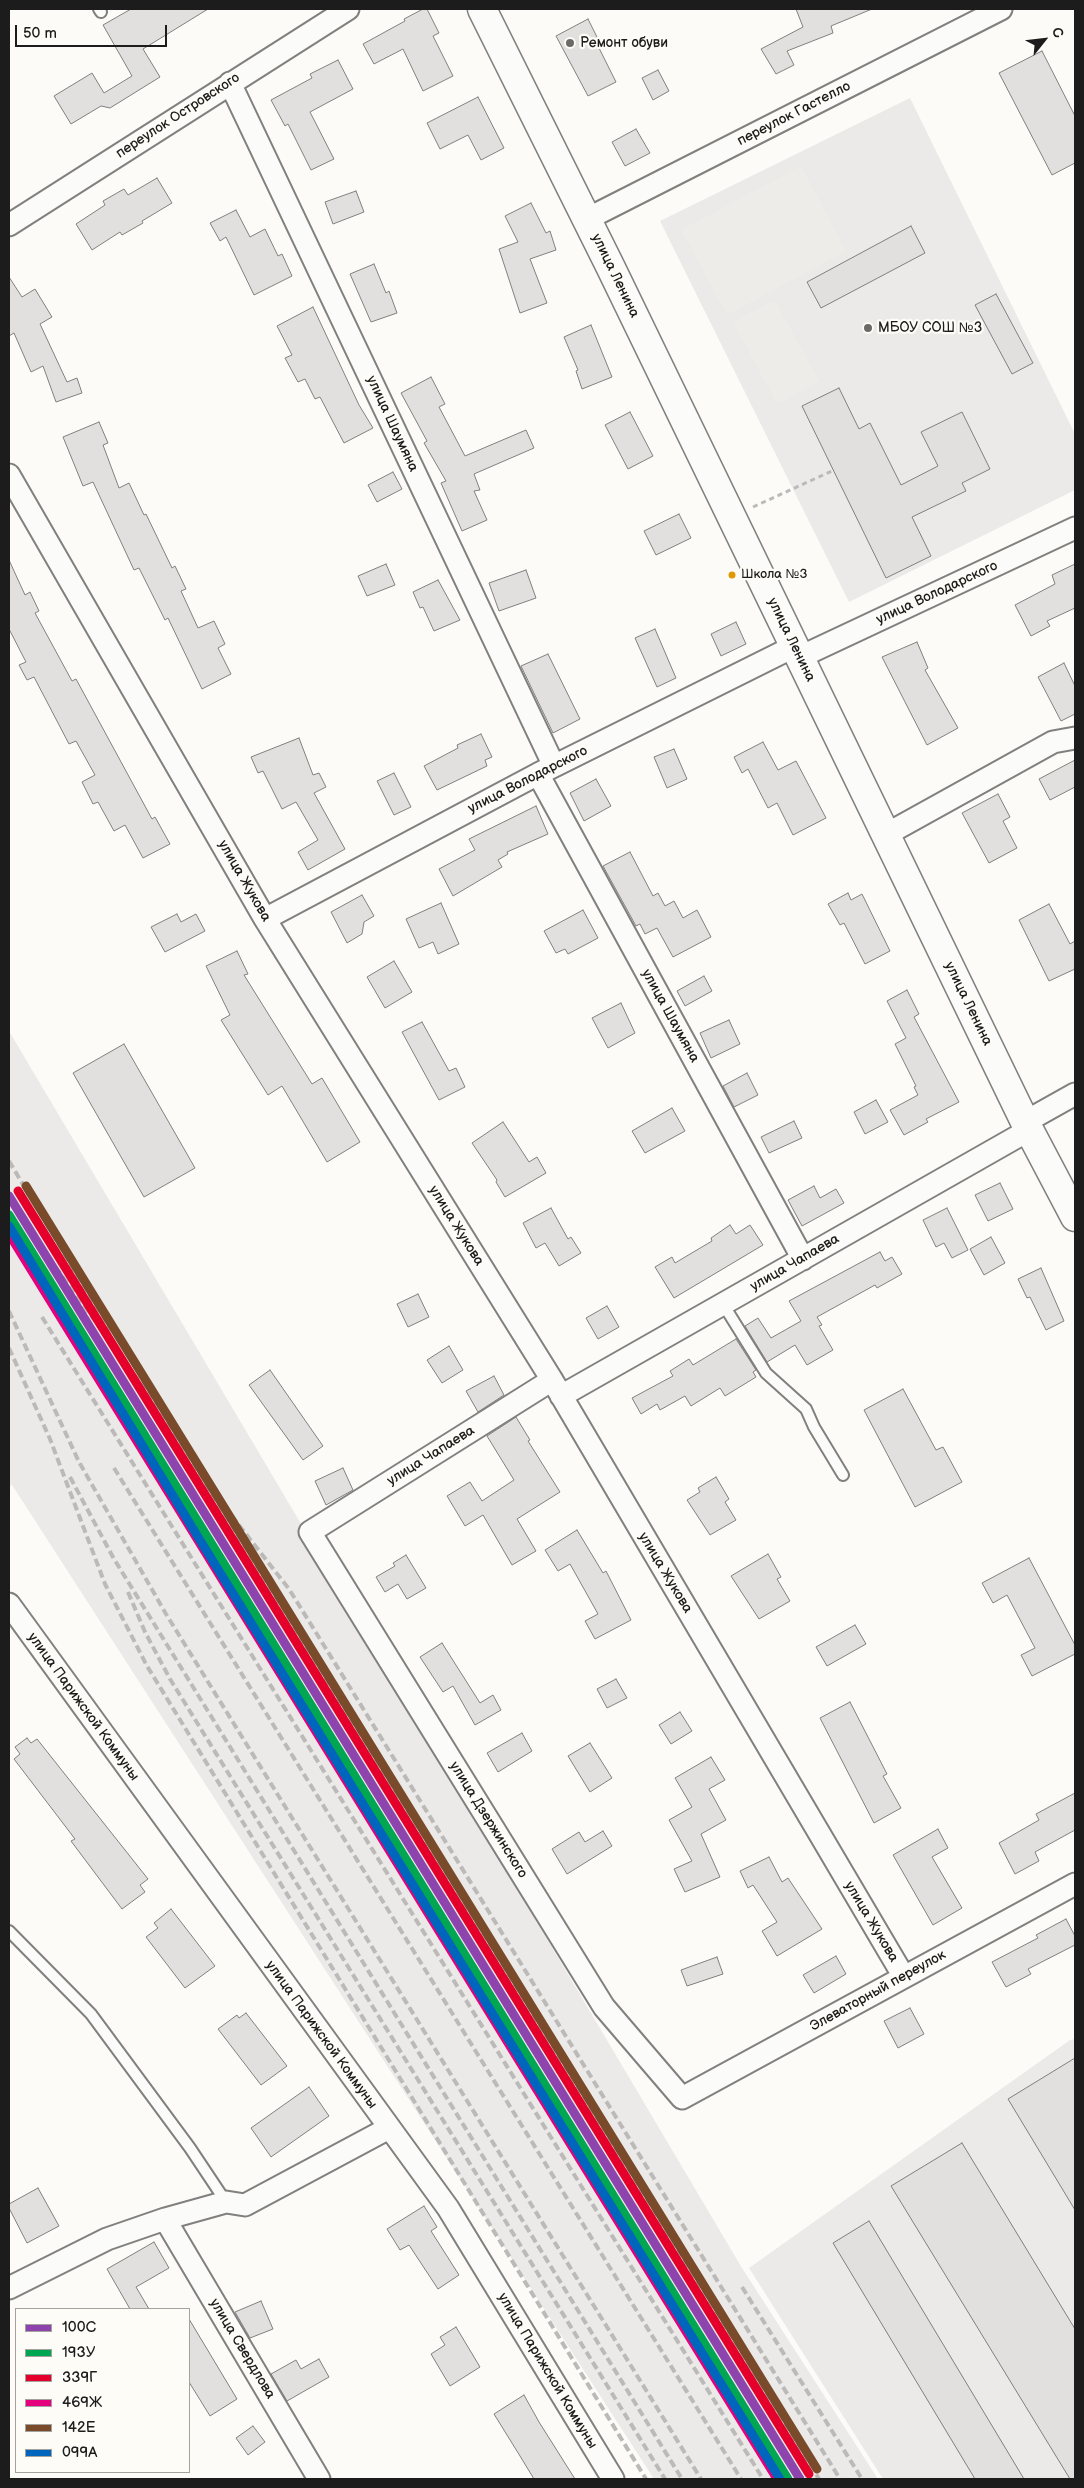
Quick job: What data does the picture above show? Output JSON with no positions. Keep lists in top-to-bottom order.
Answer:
{
  "streets": {
    "main road": ["улица Ленина"],
    "street": [
      "переулок Гастелло",
      "переулок Островского",
      "улица Шаумяна",
      "улица Володарского",
      "улица Жукова",
      "улица Чапаева",
      "улица Парижской Коммуны",
      "улица Дзержинского",
      "Элеваторный переулок",
      "улица Свердлова"
    ]
  },
  "crossings": [
    ["переулок Гастелло", "улица Ленина"],
    ["переулок Островского", "улица Шаумяна"],
    ["улица Ленина", "улица Володарского"],
    ["улица Ленина", "улица Чапаева"],
    ["улица Шаумяна", "улица Володарского"],
    ["улица Шаумяна", "улица Чапаева"],
    ["улица Володарского", "улица Жукова"],
    ["улица Жукова", "улица Чапаева"],
    ["улица Жукова", "Элеваторный переулок"],
    ["улица Чапаева", "улица Дзержинского"],
    ["улица Дзержинского", "Элеваторный переулок"]
  ],
  "places": ["Ремонт обуви", "МБОУ СОШ №3", "Школа №3"],
  "lines": [
    "transit line 142Е",
    "transit line 339Г",
    "transit line 100C",
    "transit line 193У",
    "transit line 099А",
    "transit line 469Ж"
  ],
  "legend": [
    "100C",
    "193У",
    "339Г",
    "469Ж",
    "142Е",
    "099А"
  ],
  "scale_bar": "50 m",
  "north": "top right"
}
